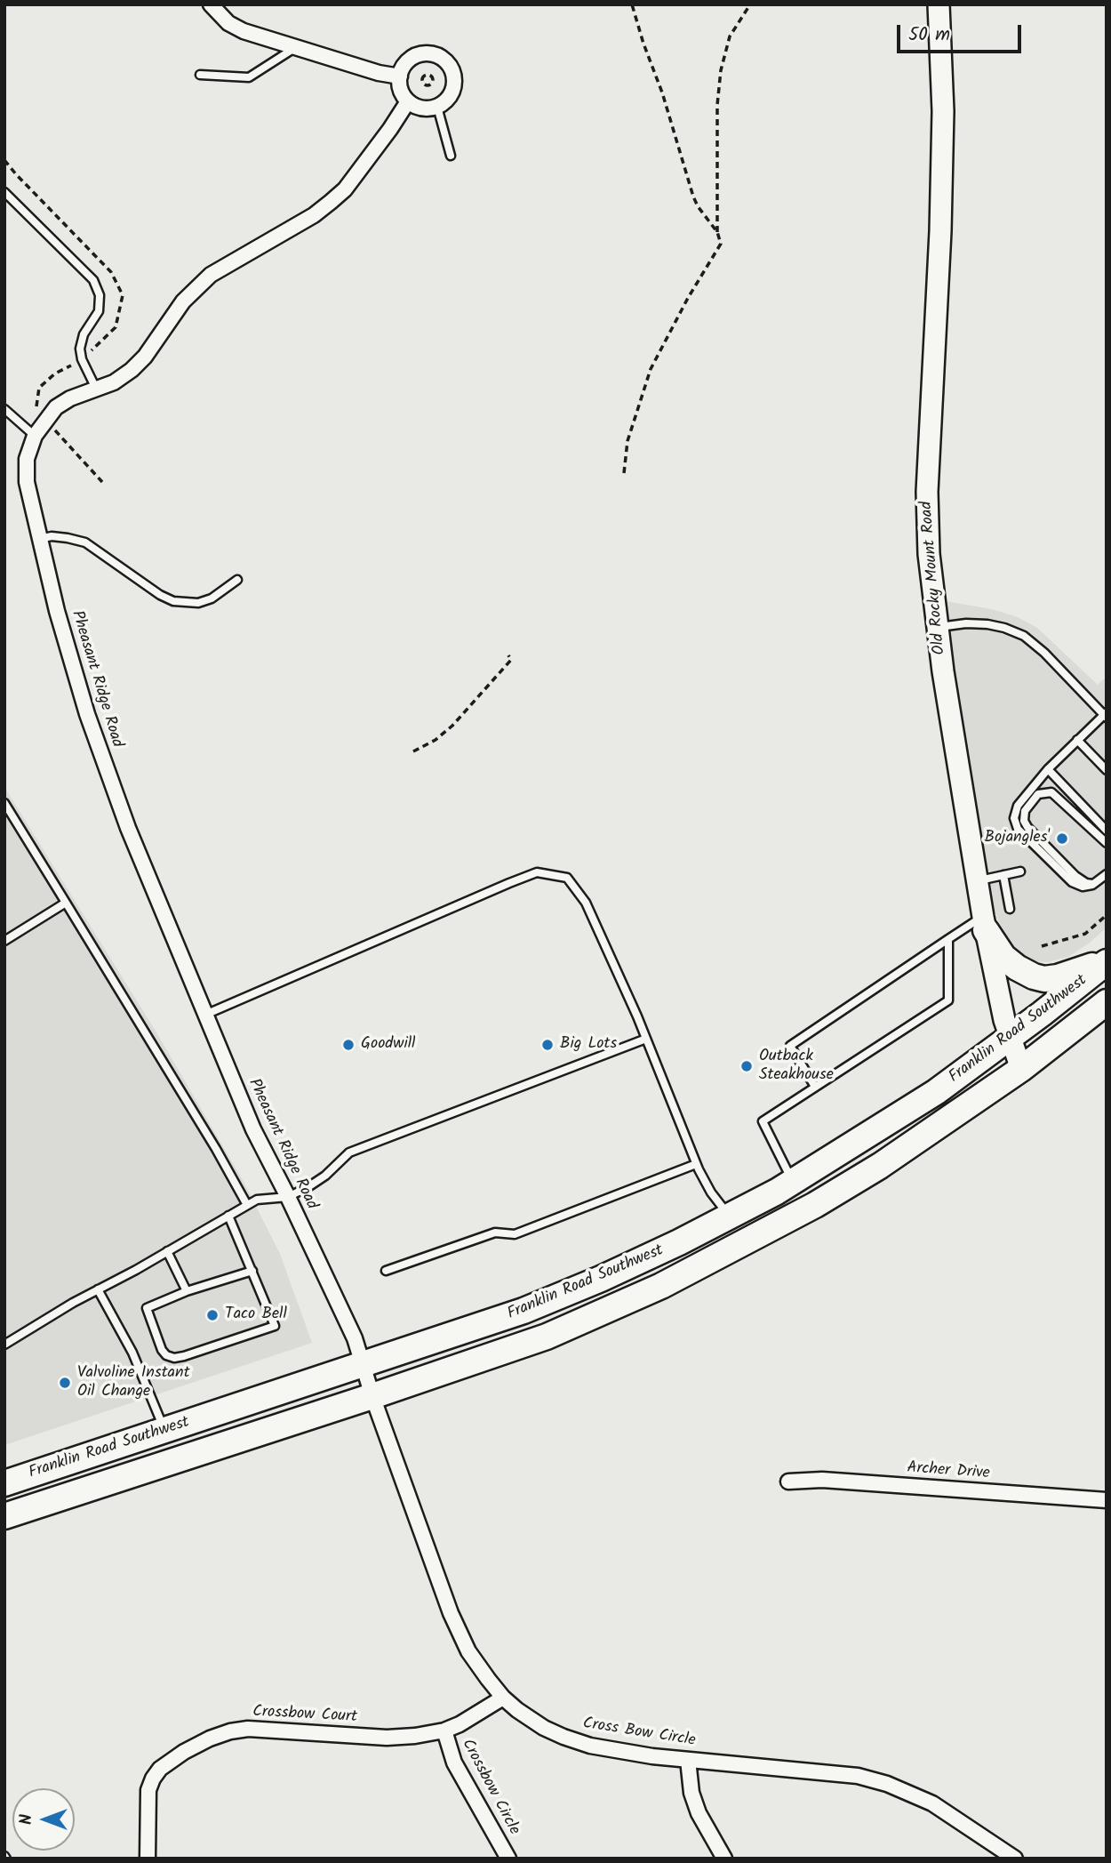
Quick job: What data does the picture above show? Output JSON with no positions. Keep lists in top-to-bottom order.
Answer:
{
  "streets": {
    "highway": ["Franklin Road Southwest"],
    "street": [
      "Old Rocky Mount Road",
      "Pheasant Ridge Road",
      "Archer Drive",
      "Crossbow Court",
      "Cross Bow Circle",
      "Crossbow Circle"
    ]
  },
  "crossings": [
    ["Old Rocky Mount Road", "Franklin Road Southwest"],
    ["Pheasant Ridge Road", "Franklin Road Southwest"],
    ["Pheasant Ridge Road", "Cross Bow Circle"],
    ["Franklin Road Southwest", "Cross Bow Circle"],
    ["Crossbow Court", "Cross Bow Circle"],
    ["Crossbow Court", "Crossbow Circle"]
  ],
  "places": [
    "Bojangles'",
    "Goodwill",
    "Big Lots",
    "Outback Steakhouse",
    "Taco Bell",
    "Valvoline Instant Oil Change"
  ],
  "scale_bar": "50 m",
  "north": "left"
}
